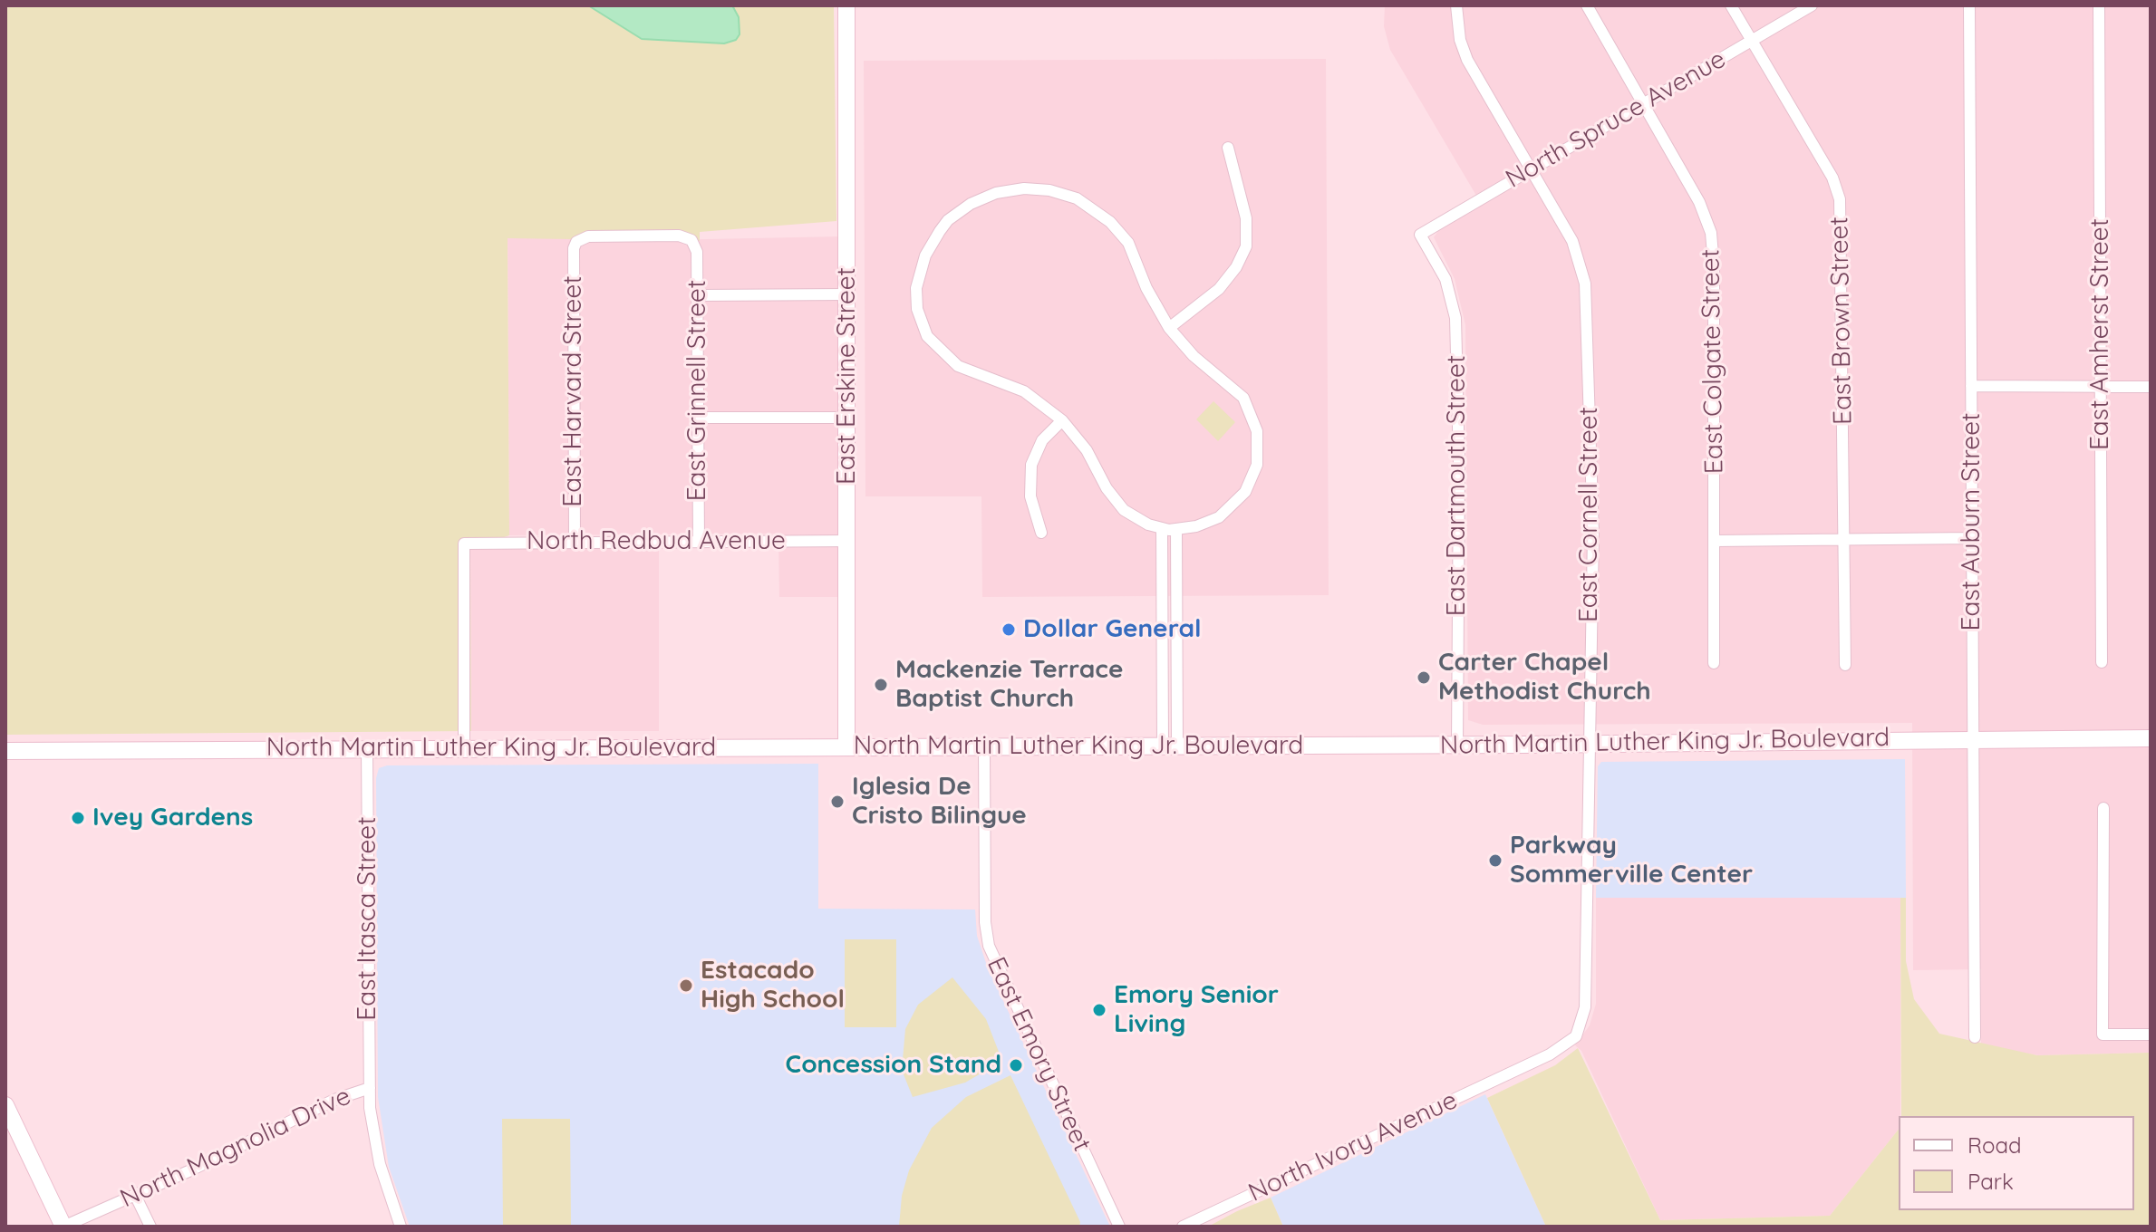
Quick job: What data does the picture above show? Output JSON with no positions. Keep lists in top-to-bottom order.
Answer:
{
  "streets": {
    "main road": ["East Erskine Street", "North Martin Luther King Jr. Boulevard"],
    "street": [
      "North Spruce Avenue",
      "East Brown Street",
      "East Amherst Street",
      "East Colgate Street",
      "East Grinnell Street",
      "East Harvard Street",
      "East Dartmouth Street",
      "East Cornell Street",
      "East Auburn Street",
      "North Redbud Avenue",
      "East Itasca Street",
      "East Emory Street",
      "North Ivory Avenue",
      "North Magnolia Drive"
    ]
  },
  "crossings": [
    ["North Spruce Avenue", "East Brown Street"],
    ["North Spruce Avenue", "East Colgate Street"],
    ["North Spruce Avenue", "East Dartmouth Street"],
    ["North Spruce Avenue", "East Cornell Street"],
    ["East Erskine Street", "North Redbud Avenue"],
    ["East Erskine Street", "North Martin Luther King Jr. Boulevard"],
    ["East Grinnell Street", "East Harvard Street"],
    ["East Grinnell Street", "North Redbud Avenue"],
    ["East Harvard Street", "North Redbud Avenue"],
    ["East Dartmouth Street", "North Martin Luther King Jr. Boulevard"],
    ["East Cornell Street", "North Martin Luther King Jr. Boulevard"],
    ["East Cornell Street", "North Ivory Avenue"],
    ["East Auburn Street", "North Martin Luther King Jr. Boulevard"],
    ["North Redbud Avenue", "North Martin Luther King Jr. Boulevard"],
    ["North Martin Luther King Jr. Boulevard", "East Itasca Street"],
    ["North Martin Luther King Jr. Boulevard", "East Emory Street"],
    ["East Itasca Street", "North Magnolia Drive"]
  ],
  "places": [
    "Dollar General",
    "Carter Chapel Methodist Church",
    "Mackenzie Terrace Baptist Church",
    "Iglesia De Cristo Bilingue",
    "Ivey Gardens",
    "Parkway Sommerville Center",
    "Estacado High School",
    "Emory Senior Living",
    "Concession Stand"
  ],
  "legend": ["Road", "Park"]
}
